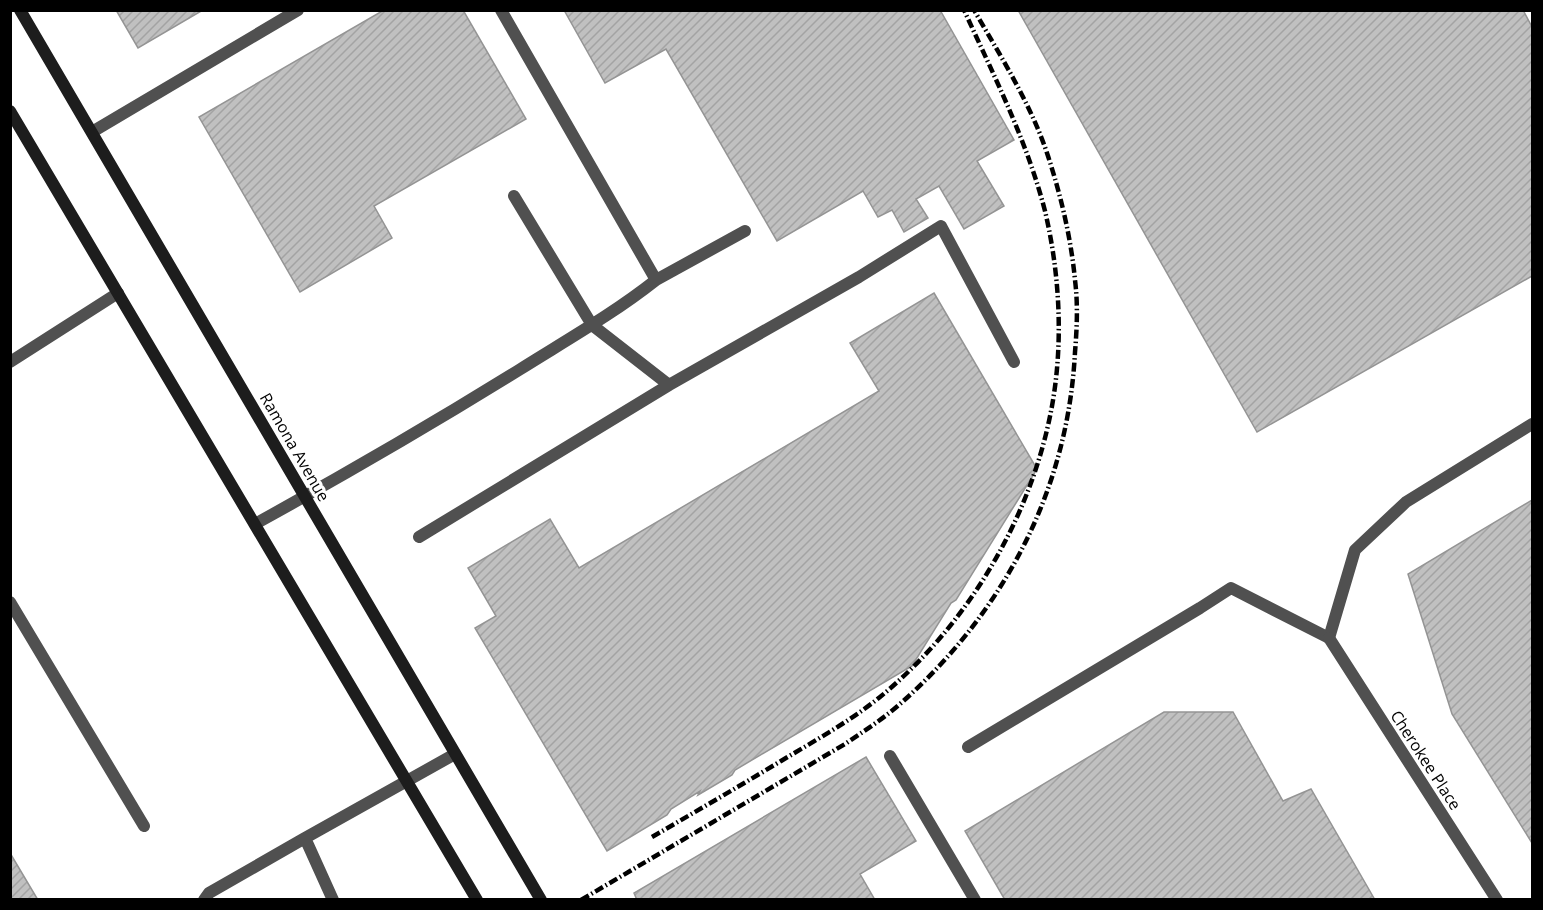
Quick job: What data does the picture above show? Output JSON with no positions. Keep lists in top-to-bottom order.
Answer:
{
  "streets": {
    "main road": ["Ramona Avenue"],
    "street": ["Cherokee Place"]
  }
}
